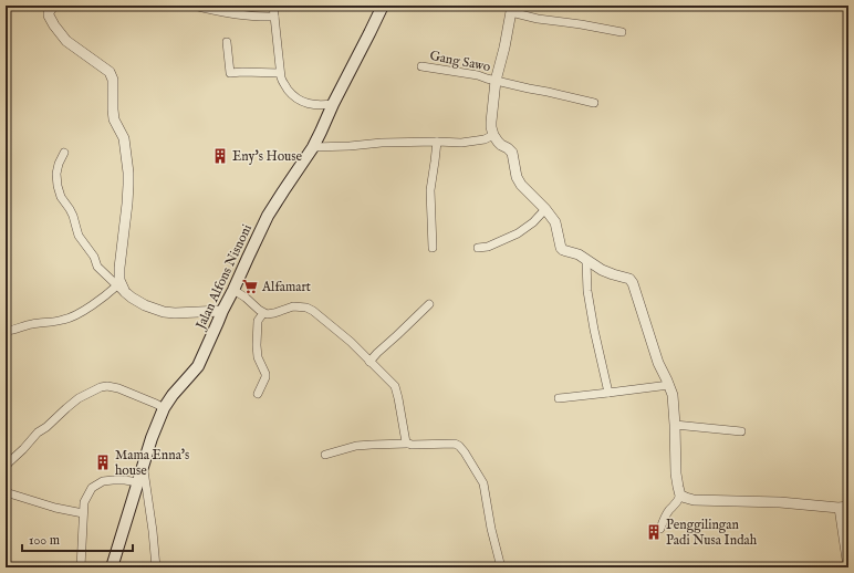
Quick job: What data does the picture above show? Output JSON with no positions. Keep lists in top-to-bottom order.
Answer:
{
  "streets": {
    "main road": ["Jalan Alfons Nisnoni"],
    "street": ["Gang Sawo"]
  },
  "places": {
    "building": ["Eny's House", "Mama Enna's house", "Penggilingan Padi Nusa Indah"],
    "supermarket": ["Alfamart"]
  },
  "scale_bar": "100 m"
}
